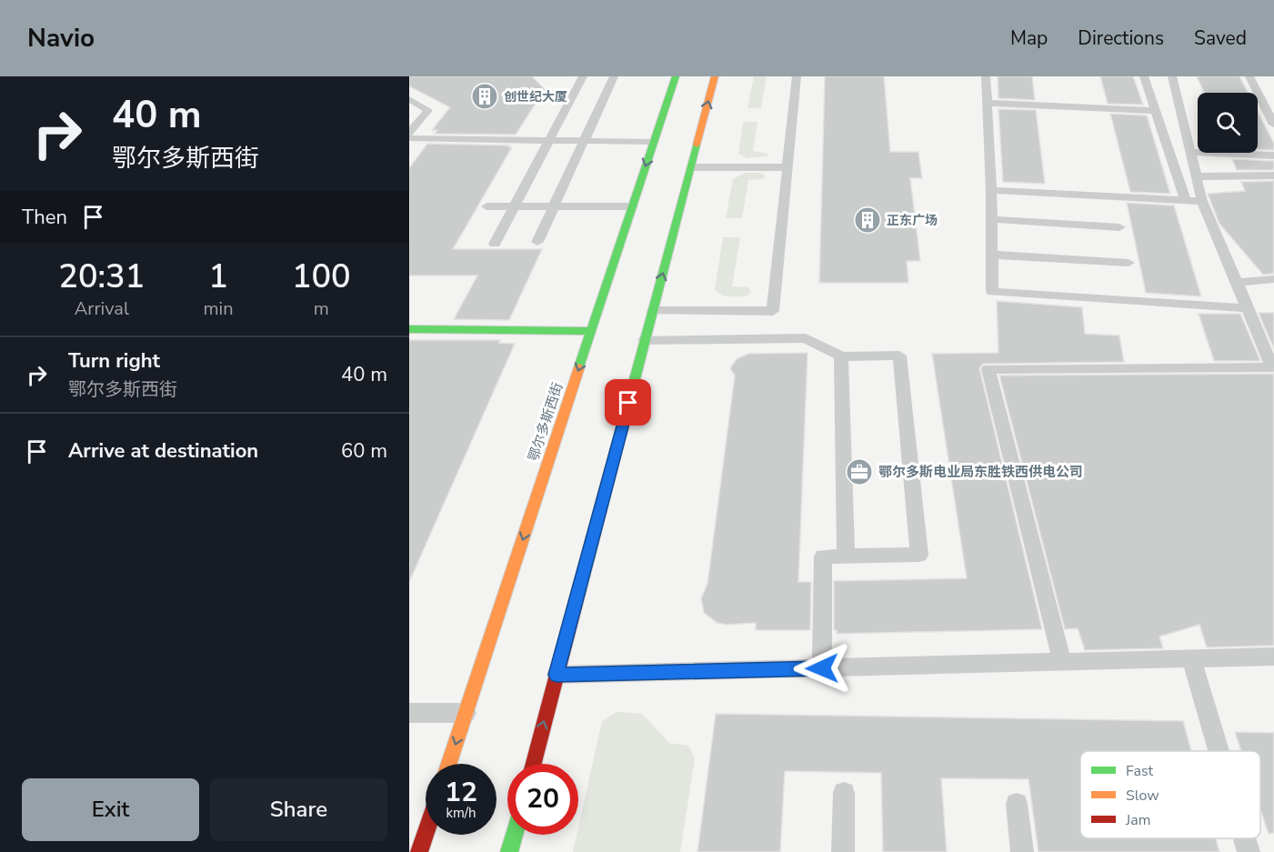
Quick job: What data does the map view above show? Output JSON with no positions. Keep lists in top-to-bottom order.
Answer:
{
  "streets": {
    "main road": ["鄂尔多斯西街"]
  },
  "places": {
    "building": ["创世纪大厦", "正东广场"],
    "office": ["鄂尔多斯电业局东胜铁西供电公司"]
  },
  "legend": ["Fast", "Slow", "Jam"],
  "page": {
    "header": "Navio",
    "nav": ["Map", "Directions", "Saved"],
    "turn": ["40 m", "鄂尔多斯西街"],
    "then": "Then",
    "eta": [
      "20:31",
      "Arrival",
      "1",
      "min",
      "100",
      "m"
    ],
    "list": [
      {
        "name": "Turn right",
        "note": "鄂尔多斯西街",
        "value": "40 m"
      },
      {
        "name": "Arrive at destination",
        "value": "60 m"
      }
    ],
    "speed": "12 km/h",
    "limit": "20",
    "buttons": ["Exit", "Share"]
  }
}
